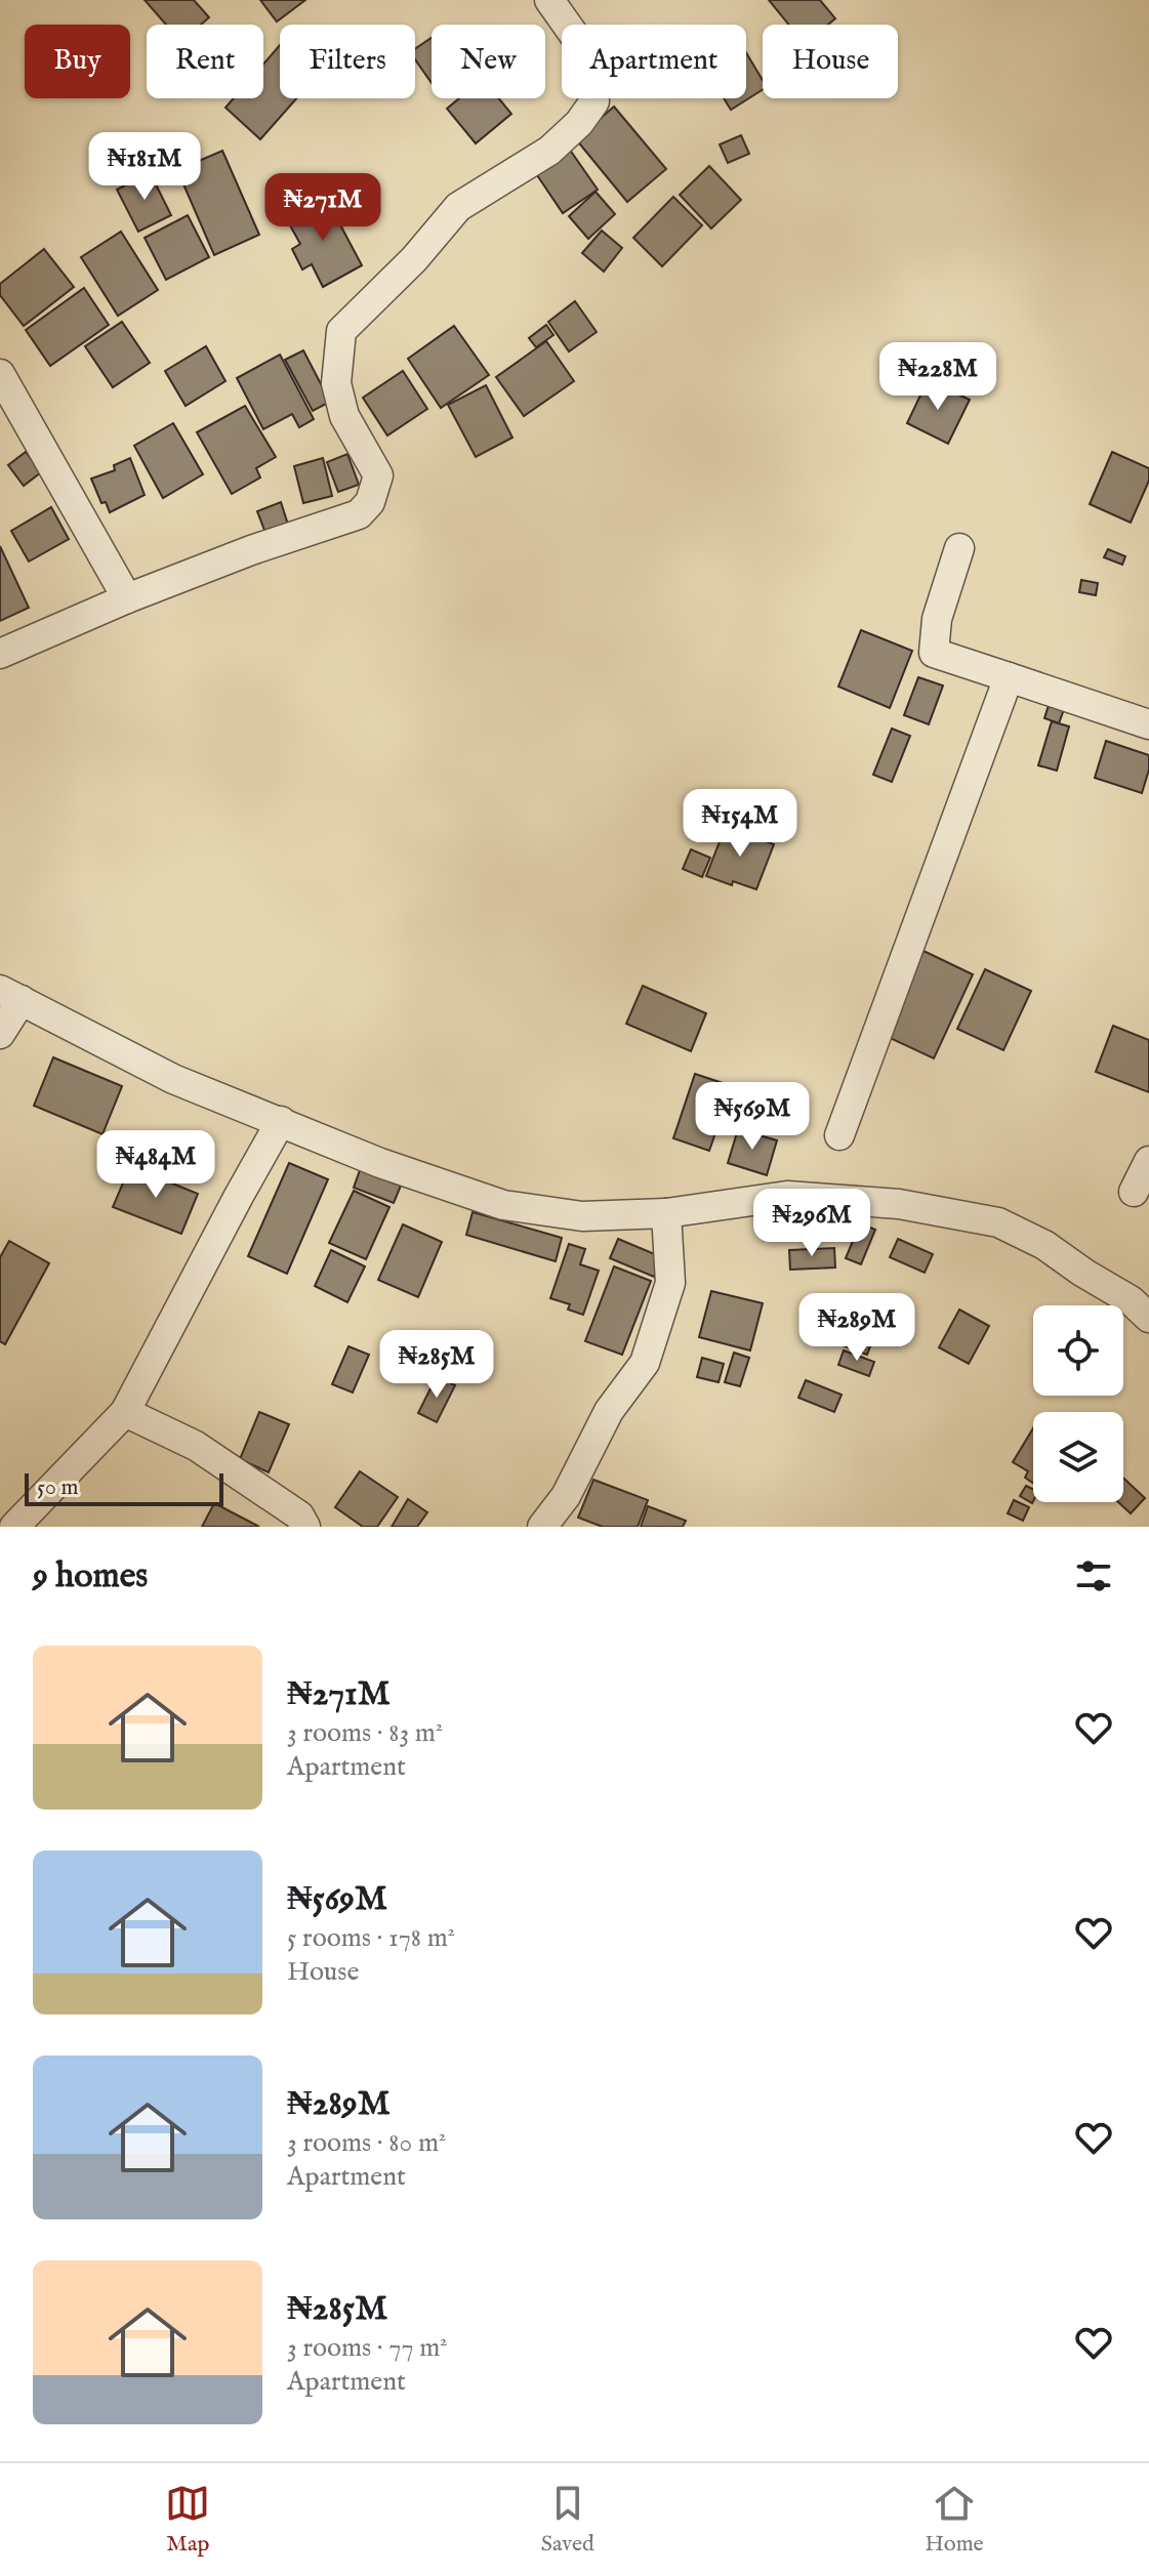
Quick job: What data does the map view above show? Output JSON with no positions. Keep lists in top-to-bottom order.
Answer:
{
  "scale_bar": "50 m",
  "page": {
    "chip": [
      "Buy",
      "Rent",
      "Filters",
      "New",
      "Apartment",
      "House"
    ],
    "price": [
      "₦181M",
      "₦271M",
      "₦228M",
      "₦154M",
      "₦569M",
      "₦484M",
      "₦296M",
      "₦289M",
      "₦285M"
    ],
    "scale": "50 m",
    "heading": "9 homes",
    "list": [
      {
        "name": "₦271M",
        "note": "3 rooms · 83 m² · Apartment"
      },
      {
        "name": "₦569M",
        "note": "5 rooms · 178 m² · House"
      },
      {
        "name": "₦289M",
        "note": "3 rooms · 80 m² · Apartment"
      },
      {
        "name": "₦285M",
        "note": "3 rooms · 77 m² · Apartment"
      }
    ],
    "tabs": ["Map", "Saved", "Home"]
  }
}
